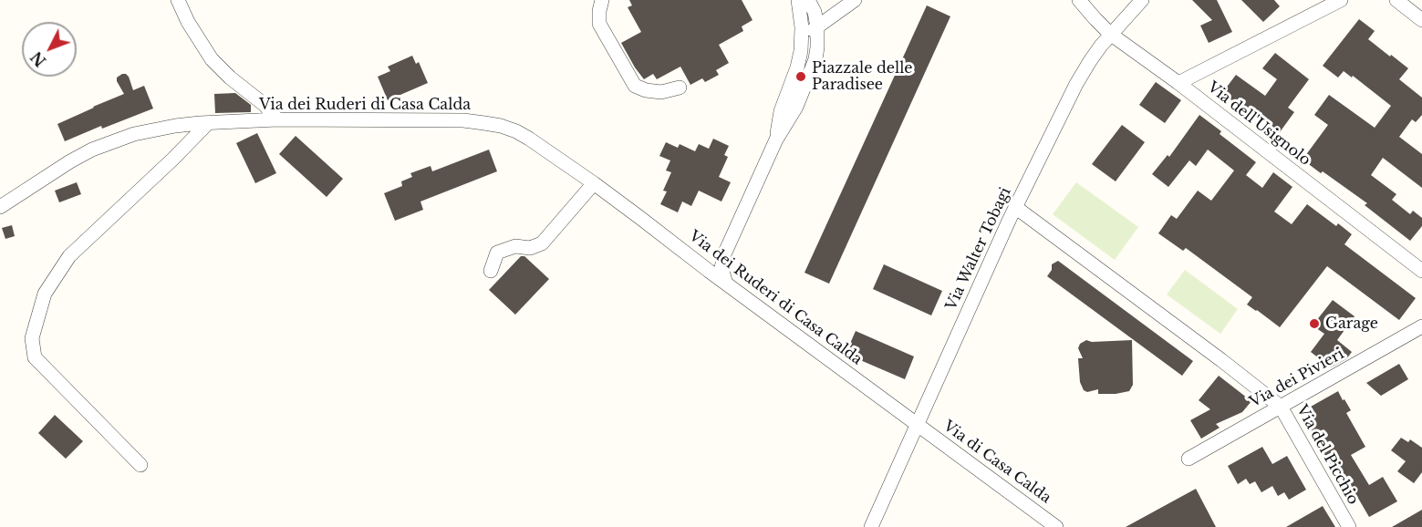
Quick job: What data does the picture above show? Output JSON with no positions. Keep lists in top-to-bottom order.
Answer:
{
  "streets": {
    "street": [
      "Via dei Ruderi di Casa Calda",
      "Via dell'Usignolo",
      "Via Walter Tobagi",
      "Via dei Pivieri",
      "Via del Picchio",
      "Via di Casa Calda"
    ]
  },
  "crossings": [
    ["Via dei Ruderi di Casa Calda", "Via Walter Tobagi"],
    ["Via dei Ruderi di Casa Calda", "Via di Casa Calda"],
    ["Via dell'Usignolo", "Via Walter Tobagi"],
    ["Via Walter Tobagi", "Via del Picchio"],
    ["Via Walter Tobagi", "Via di Casa Calda"],
    ["Via dei Pivieri", "Via del Picchio"]
  ],
  "places": ["Piazzale delle Paradisee", "Garage"],
  "north": "bottom left"
}
